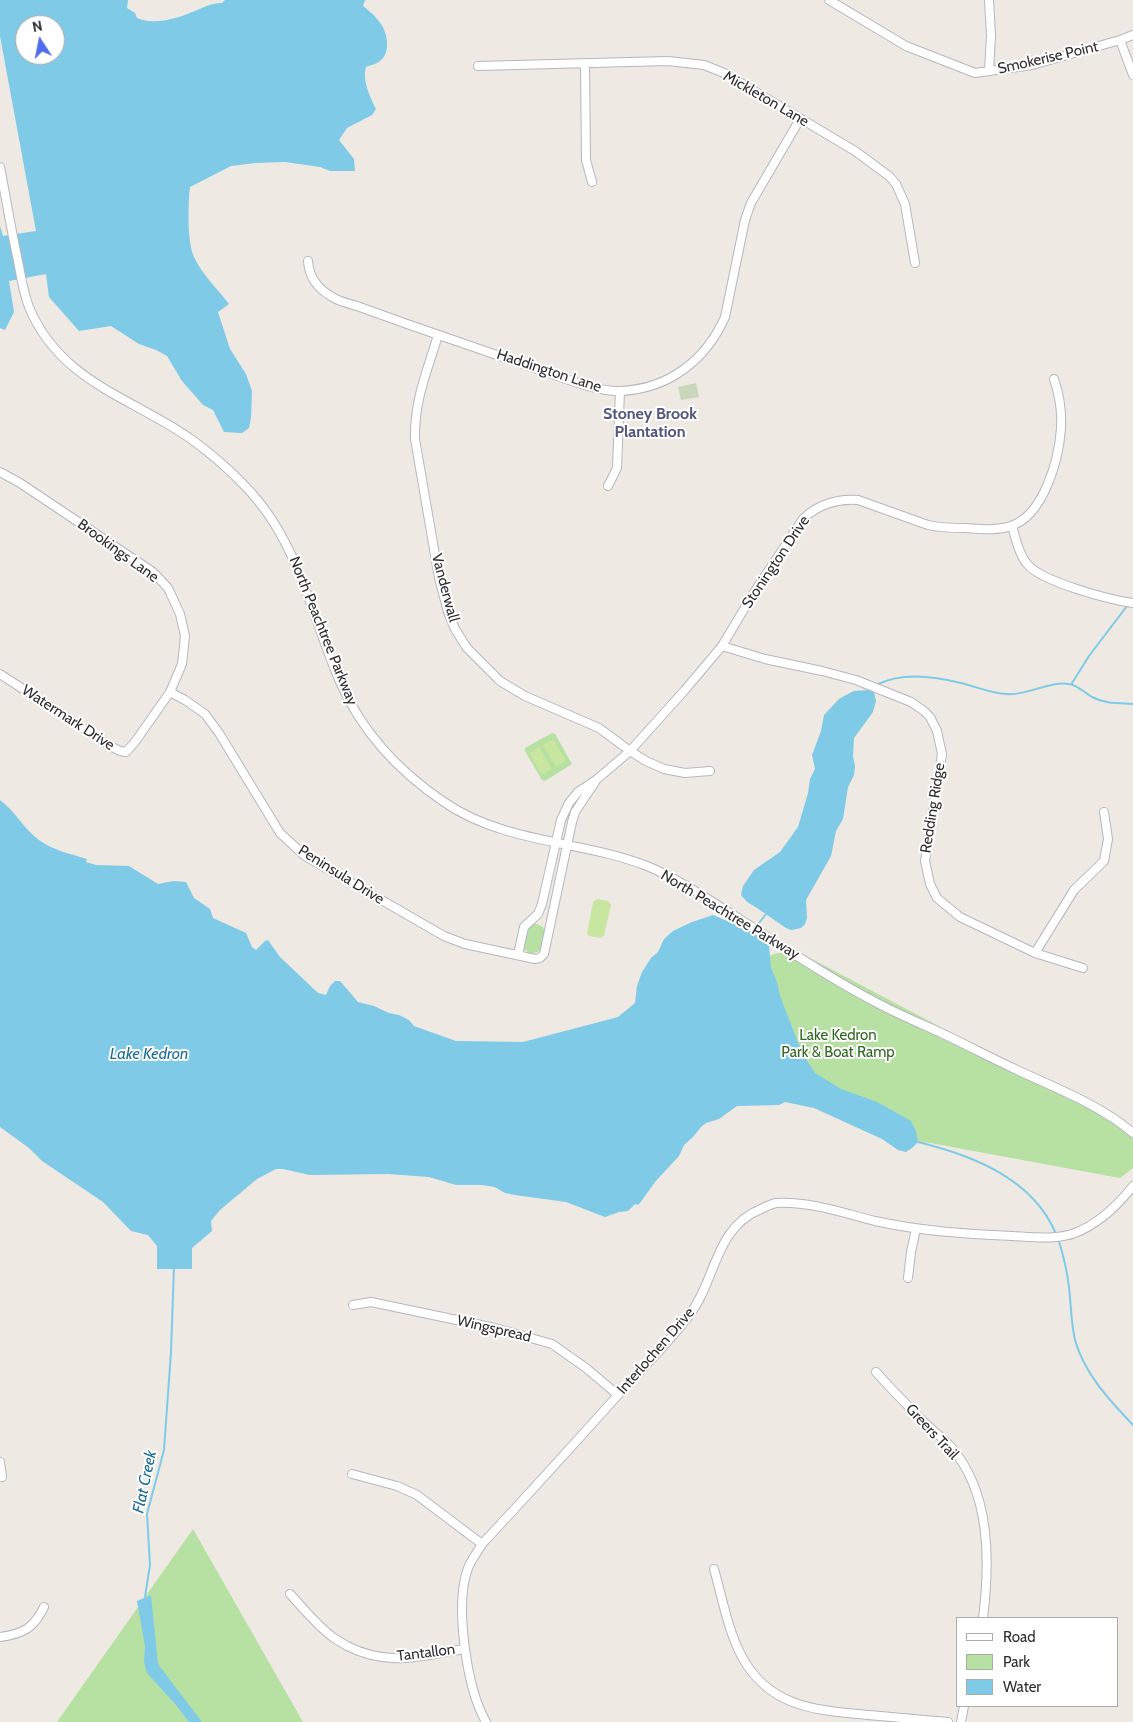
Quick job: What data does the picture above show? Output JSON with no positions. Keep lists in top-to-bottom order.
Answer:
{
  "streets": {
    "street": [
      "Smokerise Point",
      "Mickleton Lane",
      "Haddington Lane",
      "Brookings Lane",
      "Stonington Drive",
      "Vanderwall",
      "North Peachtree Parkway",
      "Watermark Drive",
      "Redding Ridge",
      "Peninsula Drive",
      "Wingspread",
      "Interlochen Drive",
      "Greers Trail",
      "Tantallon"
    ]
  },
  "crossings": [
    ["Mickleton Lane", "Haddington Lane"],
    ["Haddington Lane", "Vanderwall"],
    ["Brookings Lane", "Watermark Drive"],
    ["Brookings Lane", "Peninsula Drive"],
    ["Stonington Drive", "Vanderwall"],
    ["Stonington Drive", "North Peachtree Parkway"],
    ["Stonington Drive", "Redding Ridge"],
    ["Stonington Drive", "Peninsula Drive"],
    ["North Peachtree Parkway", "Peninsula Drive"],
    ["Watermark Drive", "Peninsula Drive"],
    ["Wingspread", "Interlochen Drive"],
    ["Interlochen Drive", "Tantallon"]
  ],
  "districts": ["Stoney Brook Plantation"],
  "water": ["Lake Kedron", "Flat Creek"],
  "parks": ["Lake Kedron Park & Boat Ramp"],
  "legend": ["Road", "Park", "Water"],
  "north": "top"
}
